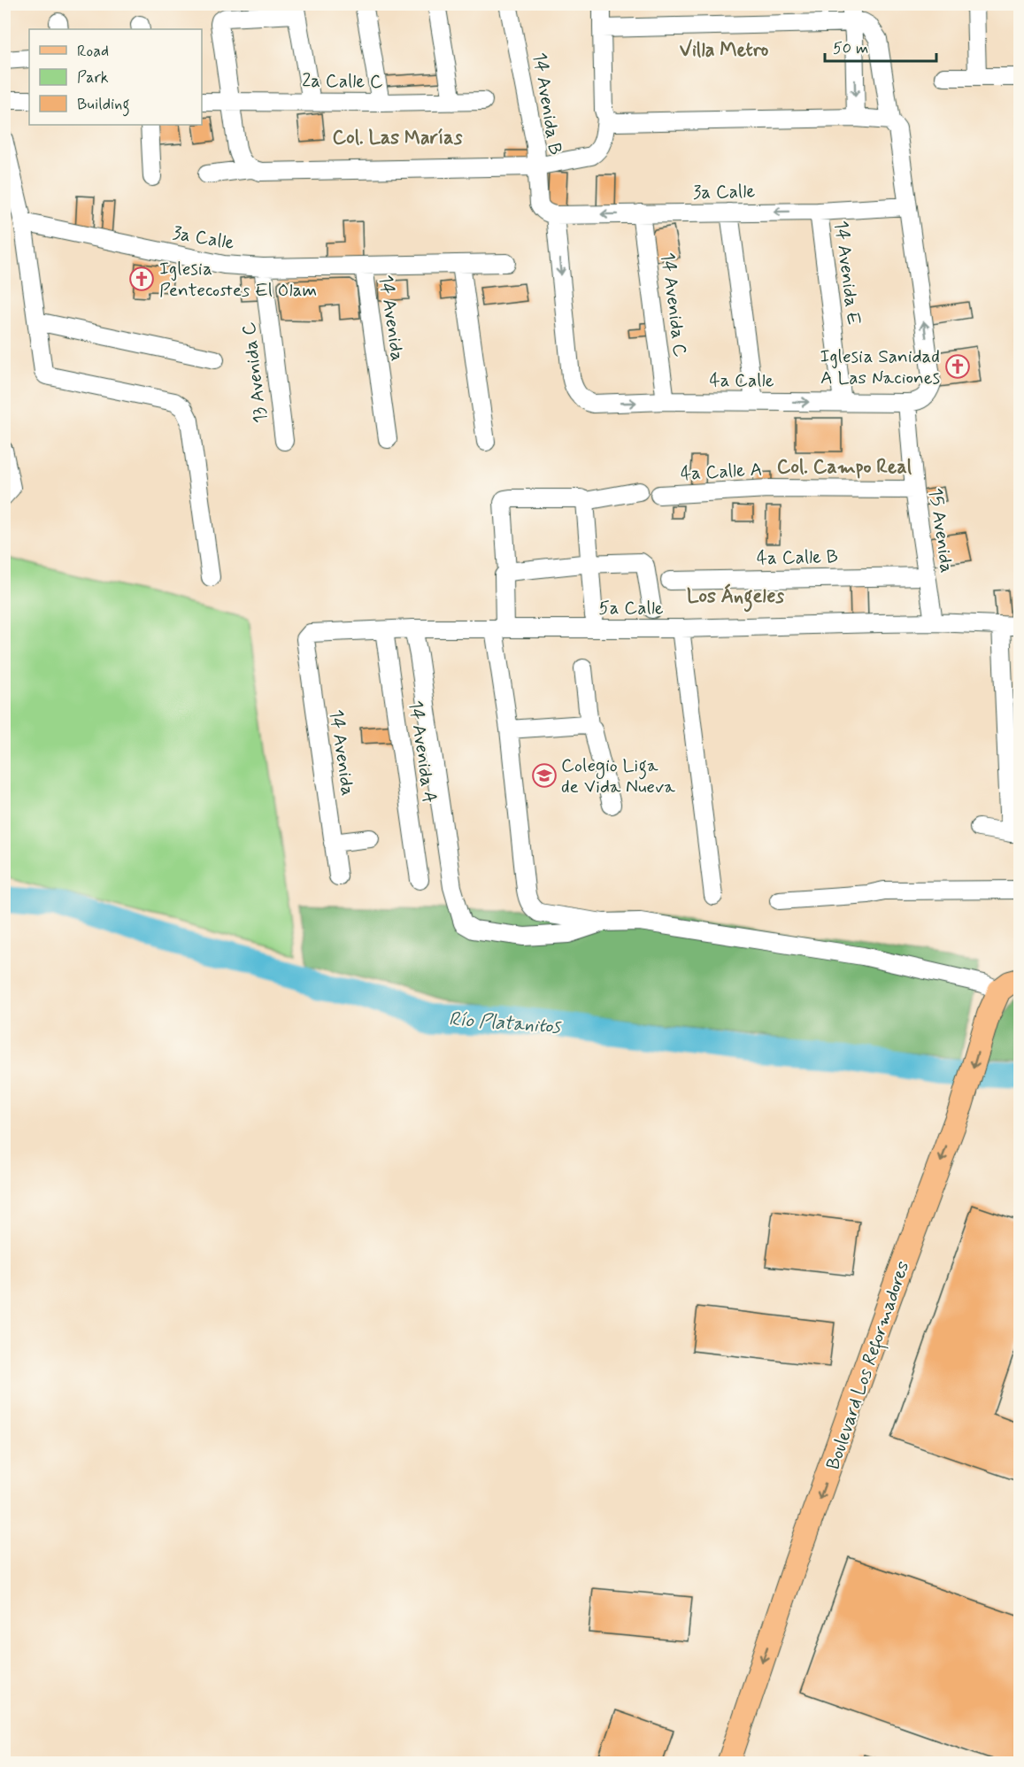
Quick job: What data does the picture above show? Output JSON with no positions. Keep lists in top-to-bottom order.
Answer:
{
  "streets": {
    "main road": ["Boulevard Los Reformadores"],
    "street": [
      "2a Calle C",
      "14 Avenida B",
      "3a Calle",
      "14 Avenida E",
      "14 Avenida C",
      "14 Avenida",
      "13 Avenida C",
      "4a Calle",
      "4a Calle A",
      "15 Avenida",
      "4a Calle B",
      "5a Calle",
      "14 Avenida A"
    ]
  },
  "crossings": [
    ["14 Avenida B", "3a Calle"],
    ["14 Avenida B", "4a Calle"],
    ["3a Calle", "14 Avenida E"],
    ["3a Calle", "14 Avenida C"],
    ["3a Calle", "14 Avenida"],
    ["3a Calle", "13 Avenida C"],
    ["14 Avenida E", "4a Calle"],
    ["14 Avenida C", "4a Calle"],
    ["14 Avenida", "5a Calle"],
    ["4a Calle", "15 Avenida"],
    ["4a Calle A", "15 Avenida"],
    ["15 Avenida", "4a Calle B"],
    ["15 Avenida", "5a Calle"],
    ["5a Calle", "14 Avenida A"]
  ],
  "one_way": ["Boulevard Los Reformadores"],
  "districts": [
    "Villa Metro",
    "Col. Las Marías",
    "Col. Campo Real",
    "Los Ángeles"
  ],
  "water": ["Río Platanitos"],
  "places": {
    "church": ["Iglesia Pentecostes El Olam", "Iglesia Sanidad A Las Naciones"],
    "school or university": ["Colegio Liga de Vida Nueva"]
  },
  "legend": ["Road", "Park", "Building"],
  "scale_bar": "50 m"
}
